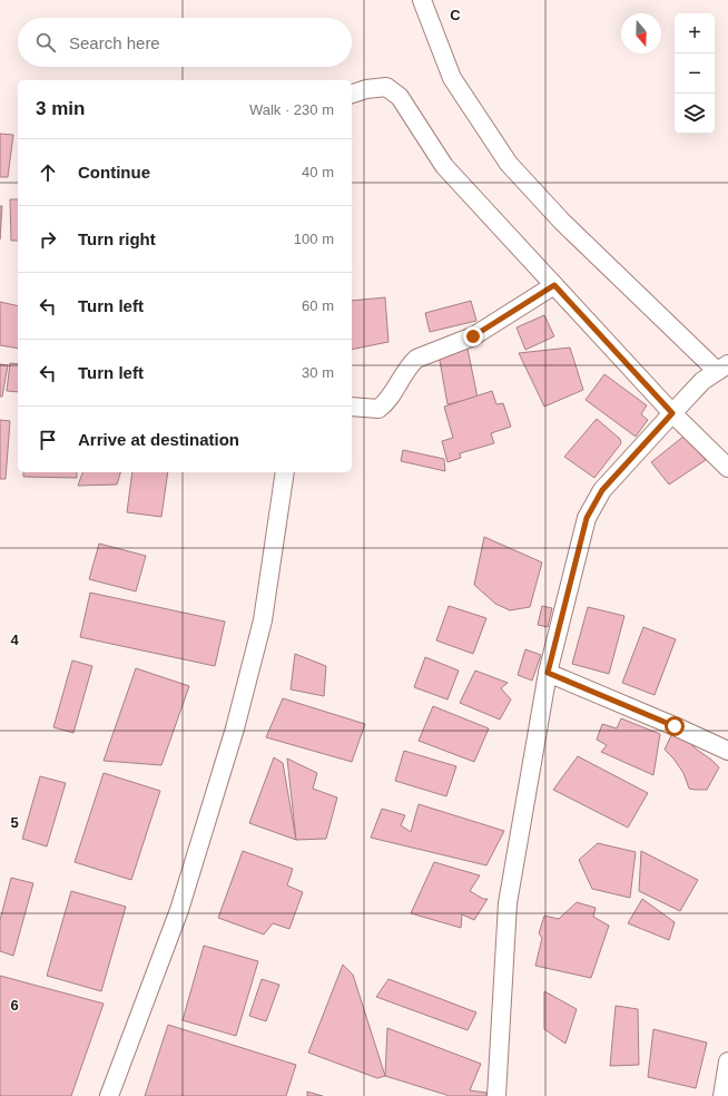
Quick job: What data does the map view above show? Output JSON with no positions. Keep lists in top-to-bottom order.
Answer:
{
  "north": "bottom",
  "page": {
    "map_buttons": ["+", "−"],
    "search": "Search here",
    "heading": ["3 min", "Walk · 230 m"],
    "list": [
      ["Continue", "40 m"],
      ["Turn right", "100 m"],
      ["Turn left", "60 m"],
      ["Turn left", "30 m"],
      "Arrive at destination"
    ]
  },
  "grid": {
    "columns": ["C"],
    "rows": ["4", "5", "6"]
  }
}
